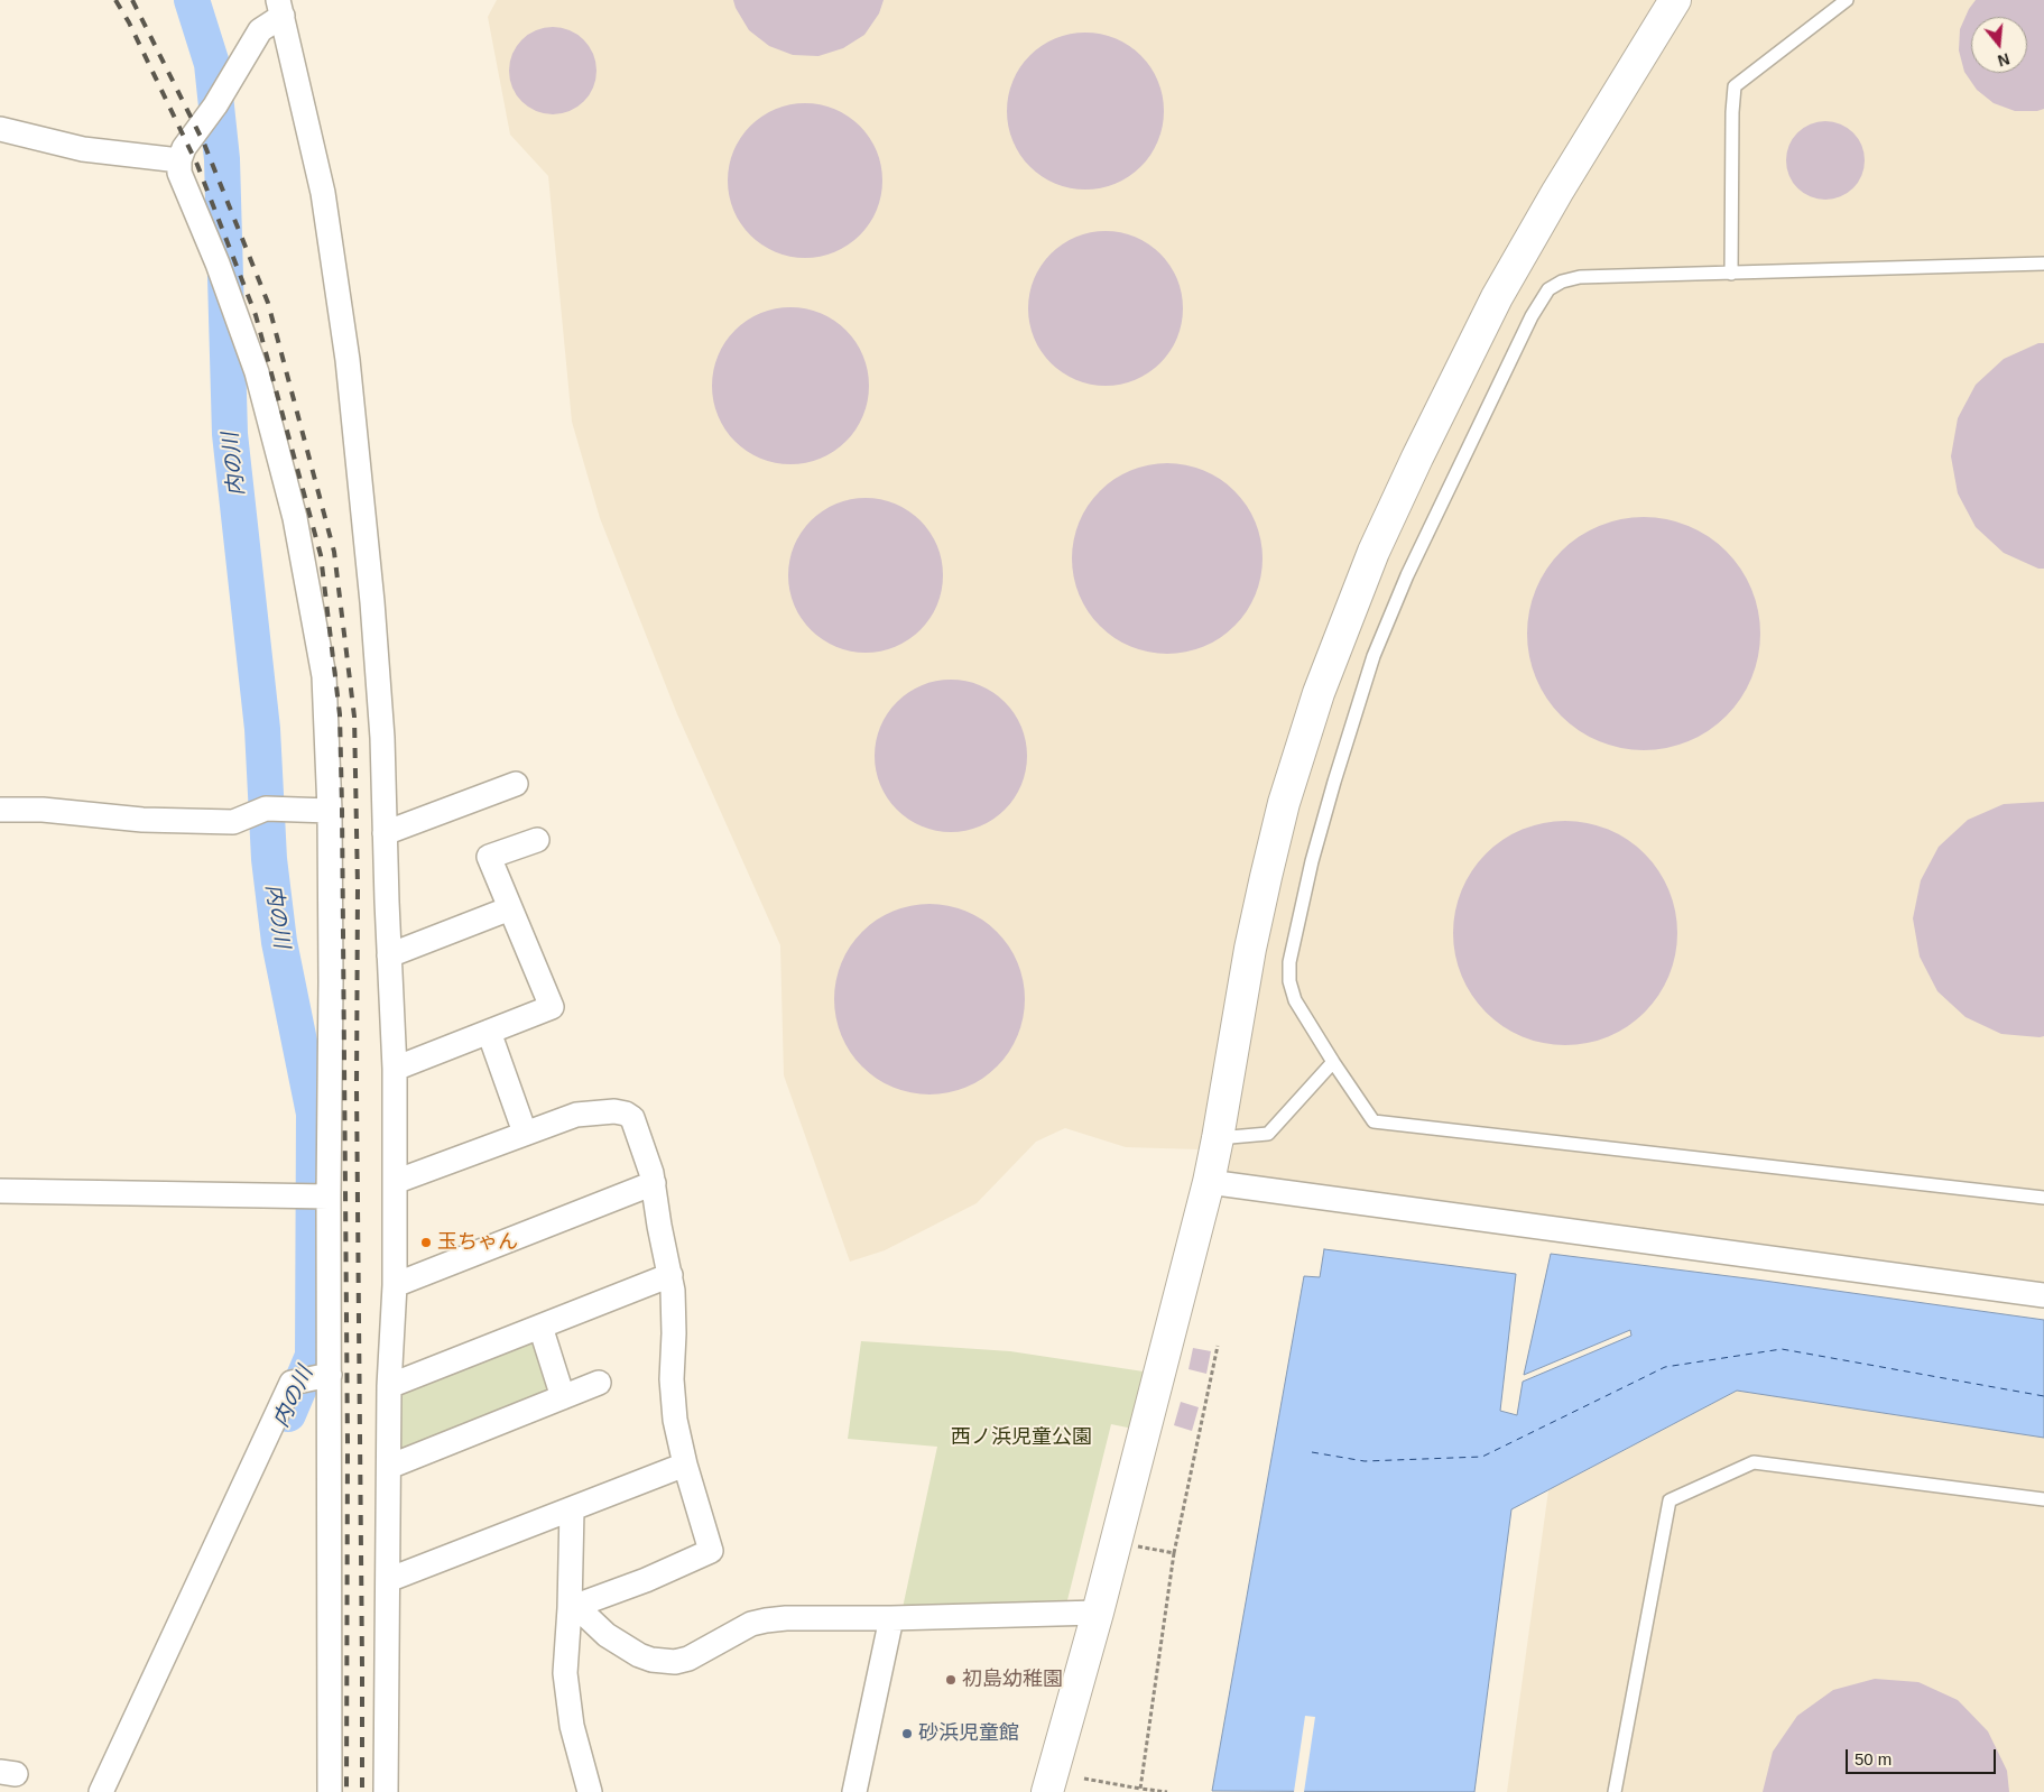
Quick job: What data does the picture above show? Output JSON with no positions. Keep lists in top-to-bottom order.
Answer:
{
  "water": ["内の川"],
  "parks": ["西ノ浜児童公園"],
  "places": ["玉ちゃん", "初島幼稚園", "砂浜児童館"],
  "scale_bar": "50 m",
  "north": "bottom"
}
